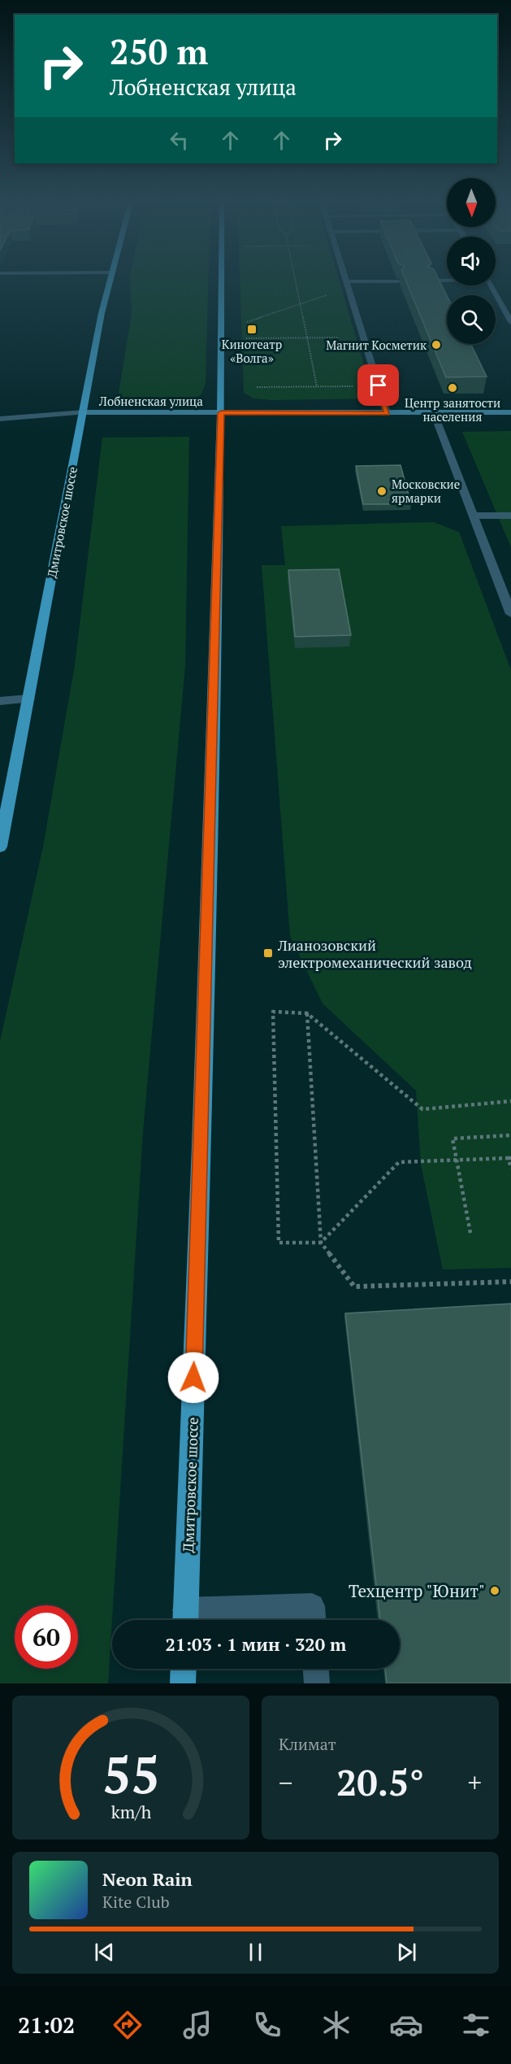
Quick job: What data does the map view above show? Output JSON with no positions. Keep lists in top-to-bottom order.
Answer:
{
  "streets": {
    "main road": ["Дмитровское шоссе"],
    "street": ["Лобненская улица"]
  },
  "crossings": [
    ["Лобненская улица", "Дмитровское шоссе"]
  ],
  "places": {
    "transit": ["Кинотеатр «Волга»", "Лианозовский электромеханический завод"],
    "other": [
      "Магнит Косметик",
      "Центр занятости населения",
      "Московские ярмарки",
      "Техцентр \"Юнит\""
    ]
  },
  "north": "bottom",
  "page": {
    "turn": ["250 m", "Лобненская улица"],
    "limit": "60",
    "trip": "21:03 · 1 мин · 320 m",
    "tile": "Климат",
    "heat": ["−", "20.5°", "+"],
    "song": ["Neon Rain", "Kite Club"],
    "tabs": "21:02",
    "gauge": ["55", "km/h"]
  }
}
